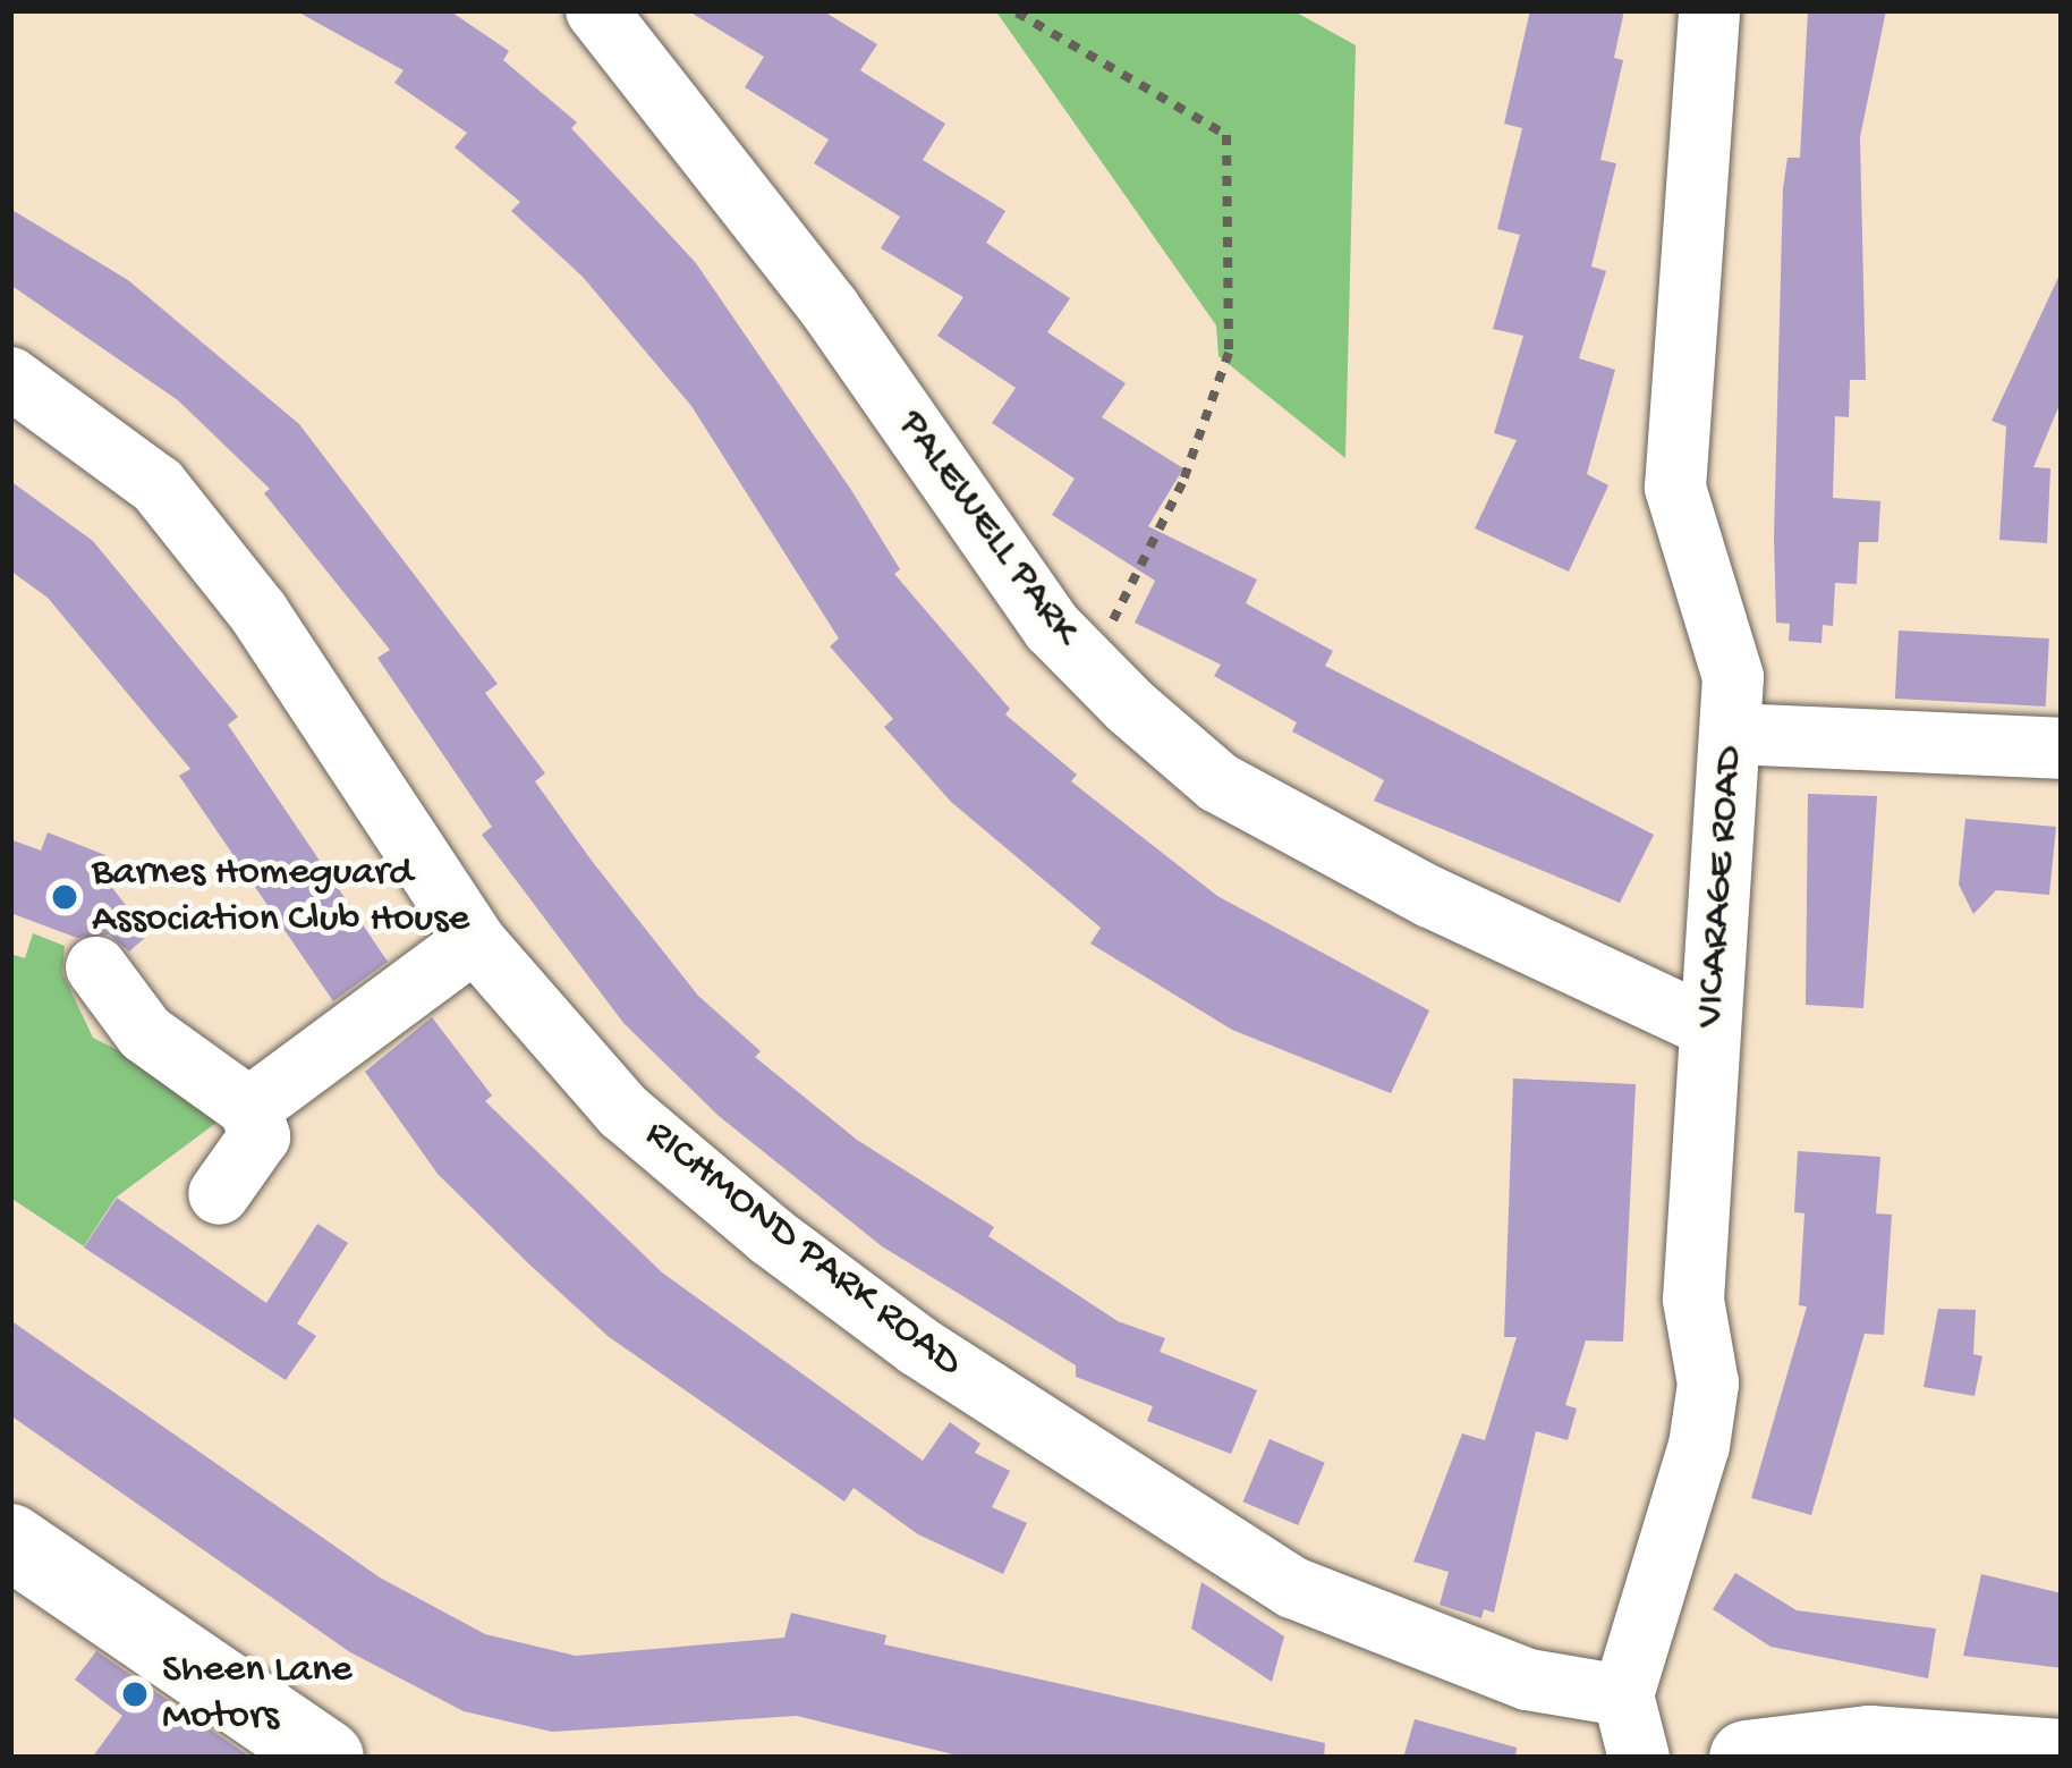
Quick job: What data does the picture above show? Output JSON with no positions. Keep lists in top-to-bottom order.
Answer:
{
  "streets": {
    "street": ["PALEWELL PARK", "VICARAGE ROAD", "RICHMOND PARK ROAD"]
  },
  "crossings": [
    ["PALEWELL PARK", "VICARAGE ROAD"],
    ["VICARAGE ROAD", "RICHMOND PARK ROAD"]
  ],
  "places": ["Barnes Homeguard Association Club House", "Sheen Lane Motors"]
}
